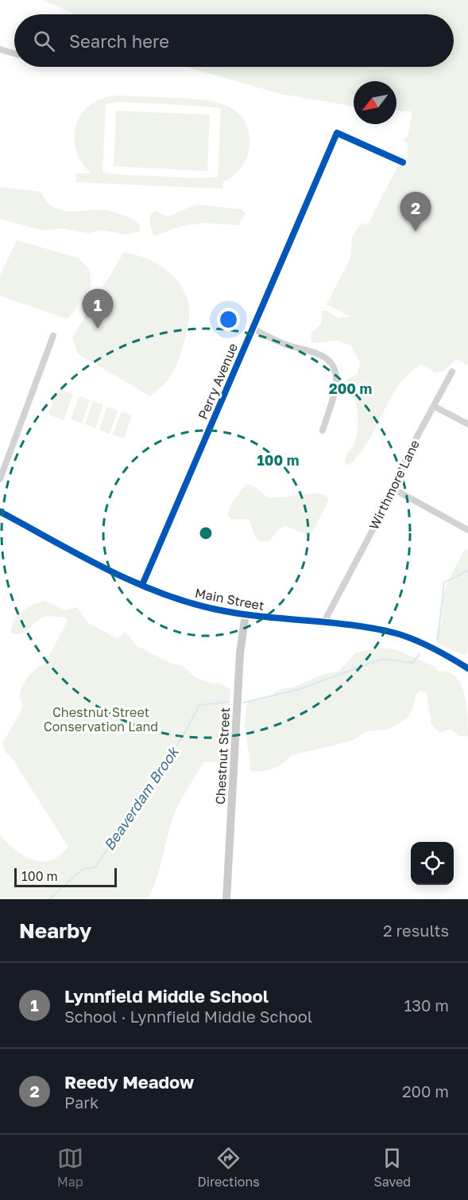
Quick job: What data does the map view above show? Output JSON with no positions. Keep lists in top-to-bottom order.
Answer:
{
  "streets": {
    "street": [
      "Perry Avenue",
      "Wirthmore Lane",
      "Main Street",
      "Chestnut Street"
    ]
  },
  "crossings": [
    ["Perry Avenue", "Main Street"],
    ["Wirthmore Lane", "Main Street"],
    ["Main Street", "Chestnut Street"]
  ],
  "water": ["Beaverdam Brook"],
  "parks": ["Chestnut Street Conservation Land"],
  "scale_bar": "100 m",
  "north": "bottom left",
  "page": {
    "search": "Search here",
    "pins": ["2", "1"],
    "scale": "100 m",
    "heading": ["Nearby", "2 results"],
    "list": [
      {
        "mark": "1",
        "name": "Lynnfield Middle School",
        "note": "School · Lynnfield Middle School",
        "value": "130 m"
      },
      {
        "mark": "2",
        "name": "Reedy Meadow",
        "note": "Park",
        "value": "200 m"
      }
    ],
    "nav": ["Map", "Directions", "Saved"]
  },
  "rings": ["200 m", "100 m"]
}
